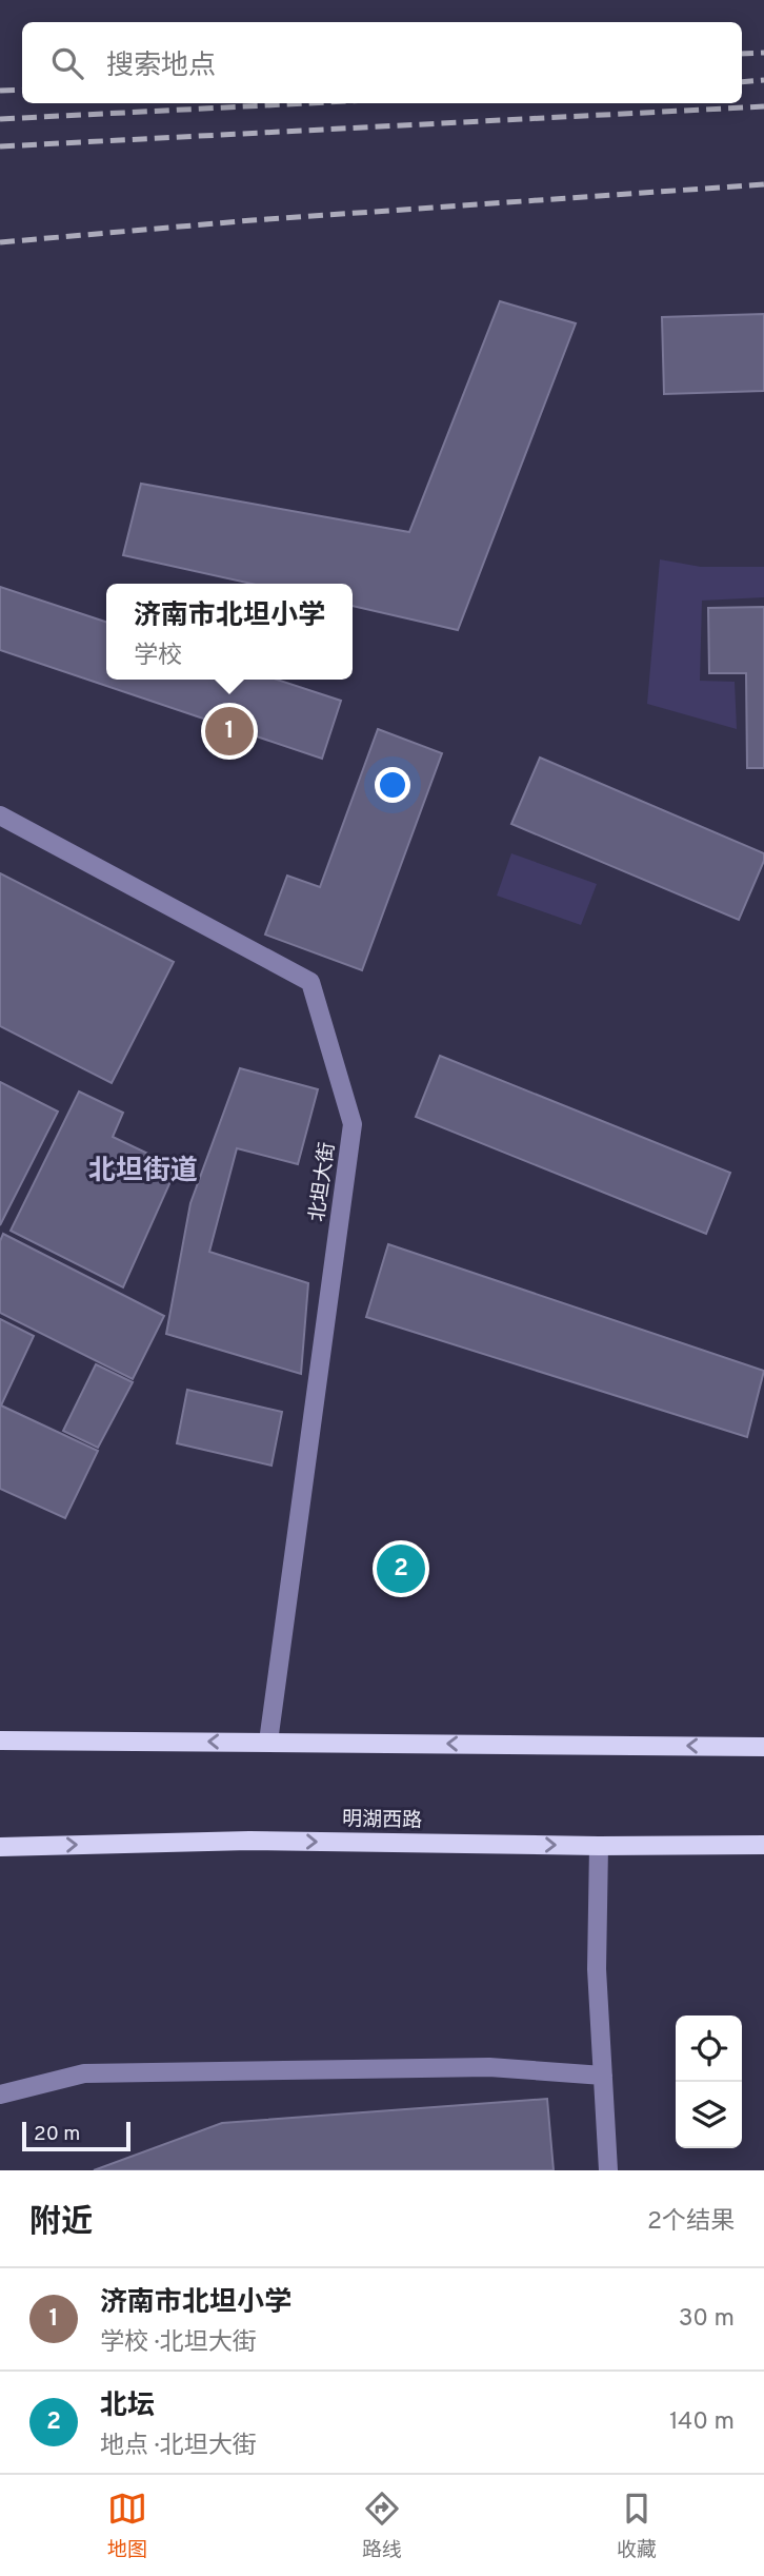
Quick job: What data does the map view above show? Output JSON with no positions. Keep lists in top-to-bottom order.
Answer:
{
  "streets": {
    "main road": ["明湖西路"],
    "street": ["北坦大街"]
  },
  "districts": ["北坦街道"],
  "scale_bar": "20 m",
  "page": {
    "search": "搜索地点",
    "popup": ["济南市北坦小学", "学校"],
    "pins": ["1", "2"],
    "scale": "20 m",
    "heading": ["附近", "2个结果"],
    "list": [
      {
        "mark": "1",
        "name": "济南市北坦小学",
        "note": "学校 · 北坦大街",
        "value": "30 m"
      },
      {
        "mark": "2",
        "name": "北坛",
        "note": "地点 · 北坦大街",
        "value": "140 m"
      }
    ],
    "nav": ["地图", "路线", "收藏"]
  }
}
